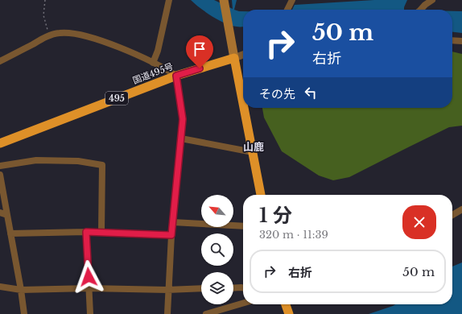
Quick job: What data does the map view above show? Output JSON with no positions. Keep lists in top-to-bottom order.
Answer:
{
  "streets": {
    "highway": ["国道495号", "495"]
  },
  "districts": ["山鹿"],
  "north": "top left",
  "page": {
    "turn": ["50 m", "右折"],
    "then": "その先",
    "heading": ["1 分", "320 m · 11:39"],
    "list": [
      {
        "name": "右折",
        "value": "50 m"
      }
    ]
  }
}
